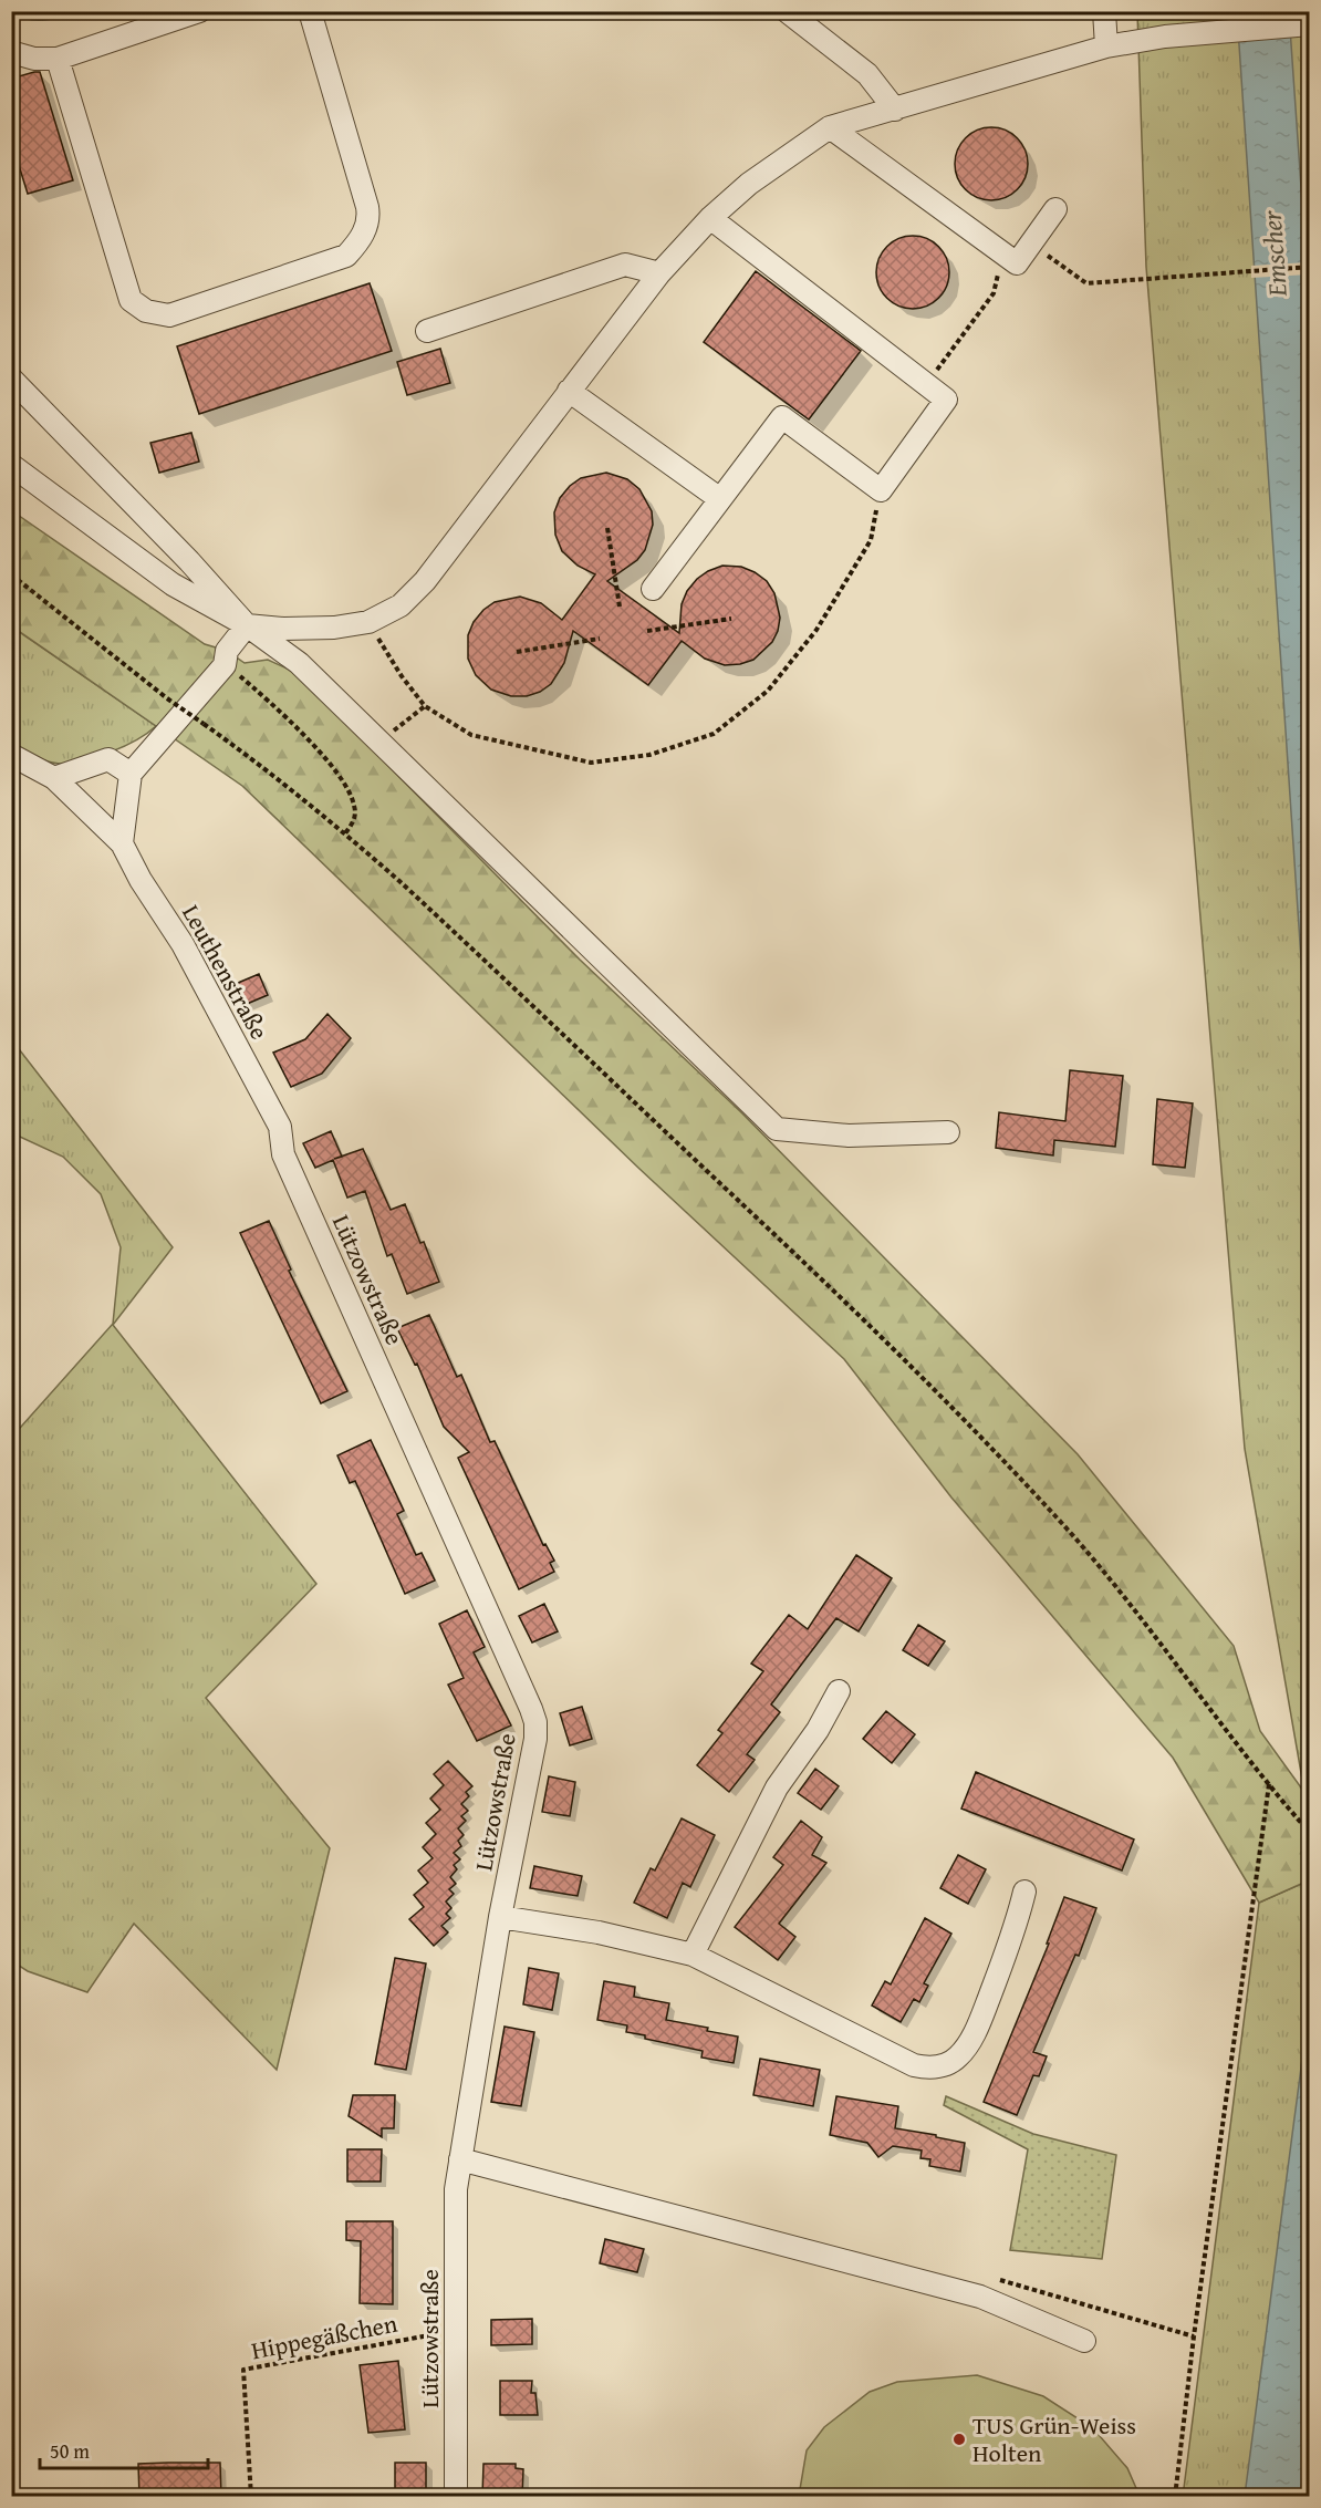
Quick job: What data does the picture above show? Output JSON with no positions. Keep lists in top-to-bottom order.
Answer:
{
  "streets": {
    "street": ["Leuthenstraße", "Lützowstraße"],
    "path": ["Hippegäßchen"]
  },
  "crossings": [
    ["Leuthenstraße", "Lützowstraße"],
    ["Lützowstraße", "Hippegäßchen"]
  ],
  "water": ["Emscher"],
  "places": ["TUS Grün-Weiss Holten"],
  "scale_bar": "50 m"
}
